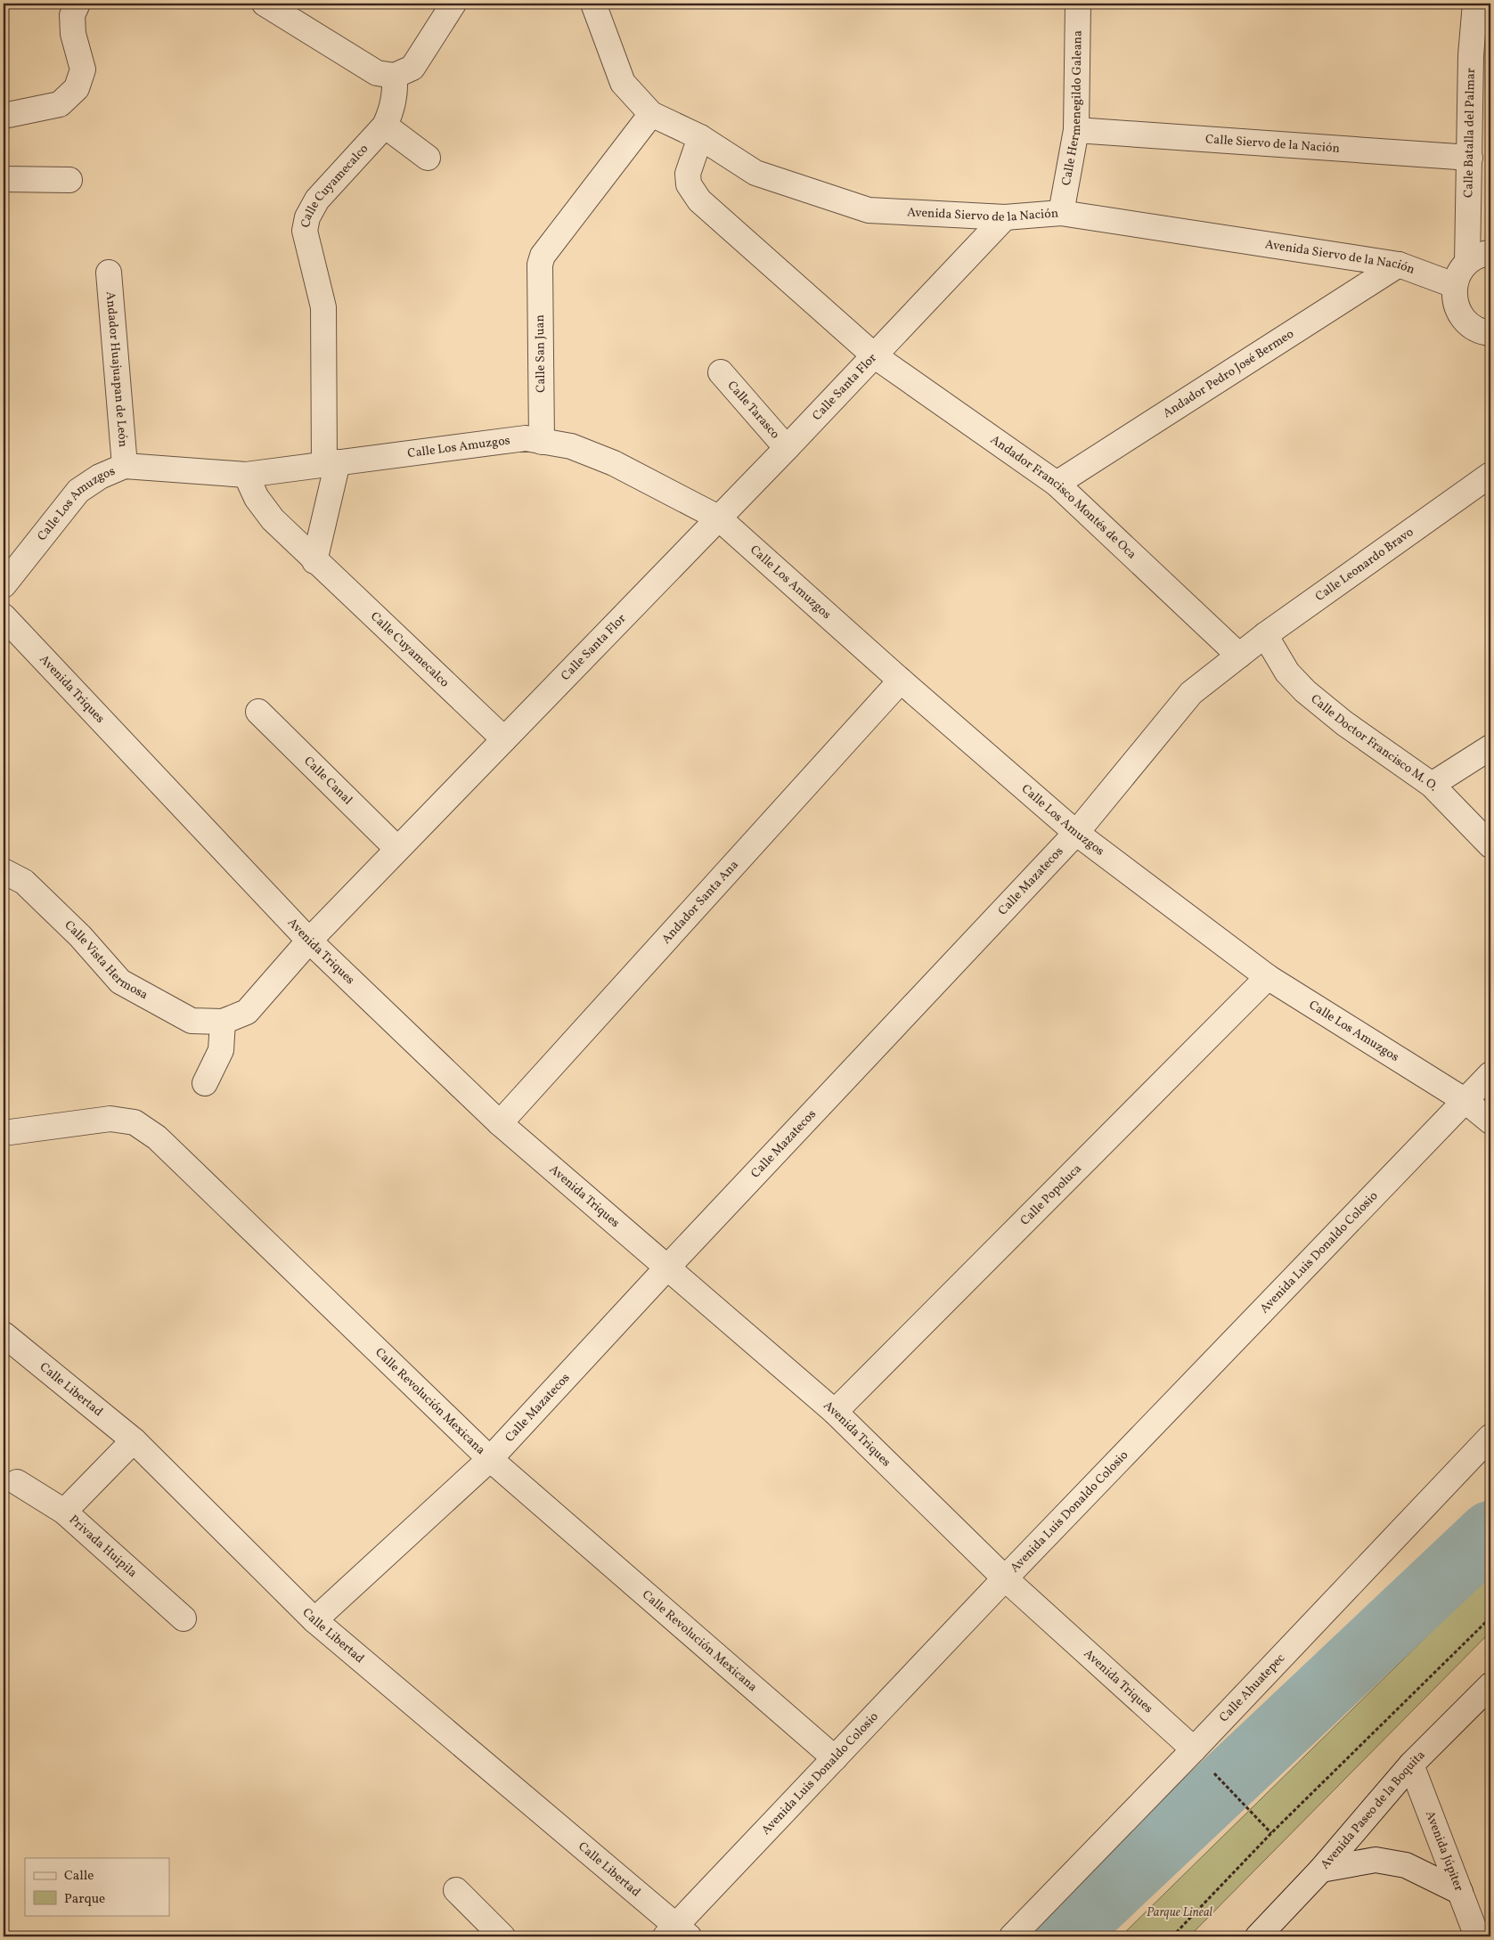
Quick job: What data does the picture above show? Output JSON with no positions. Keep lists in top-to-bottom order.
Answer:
{
  "streets": {
    "street": [
      "Calle Hermenegildo Galeana",
      "Calle Batalla del Palmar",
      "Calle Siervo de la Nación",
      "Calle Cuyamecalco",
      "Avenida Siervo de la Nación",
      "Calle San Juan",
      "Andador Huajuapan de León",
      "Andador Pedro José Bermeo",
      "Calle Santa Flor",
      "Calle Tarasco",
      "Calle Los Amuzgos",
      "Andador Francisco Montés de Oca",
      "Calle Leonardo Bravo",
      "Avenida Triques",
      "Calle Doctor Francisco M. O.",
      "Calle Canal",
      "Calle Mazatecos",
      "Andador Santa Ana",
      "Calle Vista Hermosa",
      "Calle Popoluca",
      "Avenida Luis Donaldo Colosio",
      "Calle Libertad",
      "Calle Revolución Mexicana",
      "Privada Huipila",
      "Calle Ahuatepec",
      "Avenida Paseo de la Boquita",
      "Avenida Júpiter"
    ]
  },
  "crossings": [
    ["Calle Hermenegildo Galeana", "Calle Siervo de la Nación"],
    ["Calle Hermenegildo Galeana", "Avenida Siervo de la Nación"],
    ["Calle Batalla del Palmar", "Calle Siervo de la Nación"],
    ["Calle Cuyamecalco", "Calle Santa Flor"],
    ["Calle Cuyamecalco", "Calle Los Amuzgos"],
    ["Avenida Siervo de la Nación", "Calle San Juan"],
    ["Avenida Siervo de la Nación", "Andador Pedro José Bermeo"],
    ["Avenida Siervo de la Nación", "Calle Santa Flor"],
    ["Avenida Siervo de la Nación", "Andador Francisco Montés de Oca"],
    ["Calle San Juan", "Calle Los Amuzgos"],
    ["Andador Huajuapan de León", "Calle Los Amuzgos"],
    ["Andador Pedro José Bermeo", "Andador Francisco Montés de Oca"],
    ["Calle Santa Flor", "Calle Tarasco"],
    ["Calle Santa Flor", "Calle Los Amuzgos"],
    ["Calle Santa Flor", "Andador Francisco Montés de Oca"],
    ["Calle Santa Flor", "Avenida Triques"],
    ["Calle Santa Flor", "Calle Canal"],
    ["Calle Santa Flor", "Calle Vista Hermosa"],
    ["Calle Los Amuzgos", "Calle Mazatecos"],
    ["Calle Los Amuzgos", "Andador Santa Ana"],
    ["Calle Los Amuzgos", "Calle Popoluca"],
    ["Calle Los Amuzgos", "Avenida Luis Donaldo Colosio"],
    ["Andador Francisco Montés de Oca", "Calle Leonardo Bravo"],
    ["Andador Francisco Montés de Oca", "Calle Mazatecos"],
    ["Calle Leonardo Bravo", "Calle Doctor Francisco M. O."],
    ["Calle Leonardo Bravo", "Calle Mazatecos"],
    ["Avenida Triques", "Calle Mazatecos"],
    ["Avenida Triques", "Andador Santa Ana"],
    ["Avenida Triques", "Calle Popoluca"],
    ["Avenida Triques", "Avenida Luis Donaldo Colosio"],
    ["Avenida Triques", "Calle Ahuatepec"],
    ["Calle Mazatecos", "Calle Libertad"],
    ["Calle Mazatecos", "Calle Revolución Mexicana"],
    ["Avenida Luis Donaldo Colosio", "Calle Libertad"],
    ["Avenida Luis Donaldo Colosio", "Calle Revolución Mexicana"],
    ["Avenida Paseo de la Boquita", "Avenida Júpiter"]
  ],
  "parks": ["Parque Lineal"],
  "legend": ["Calle", "Parque"]
}
